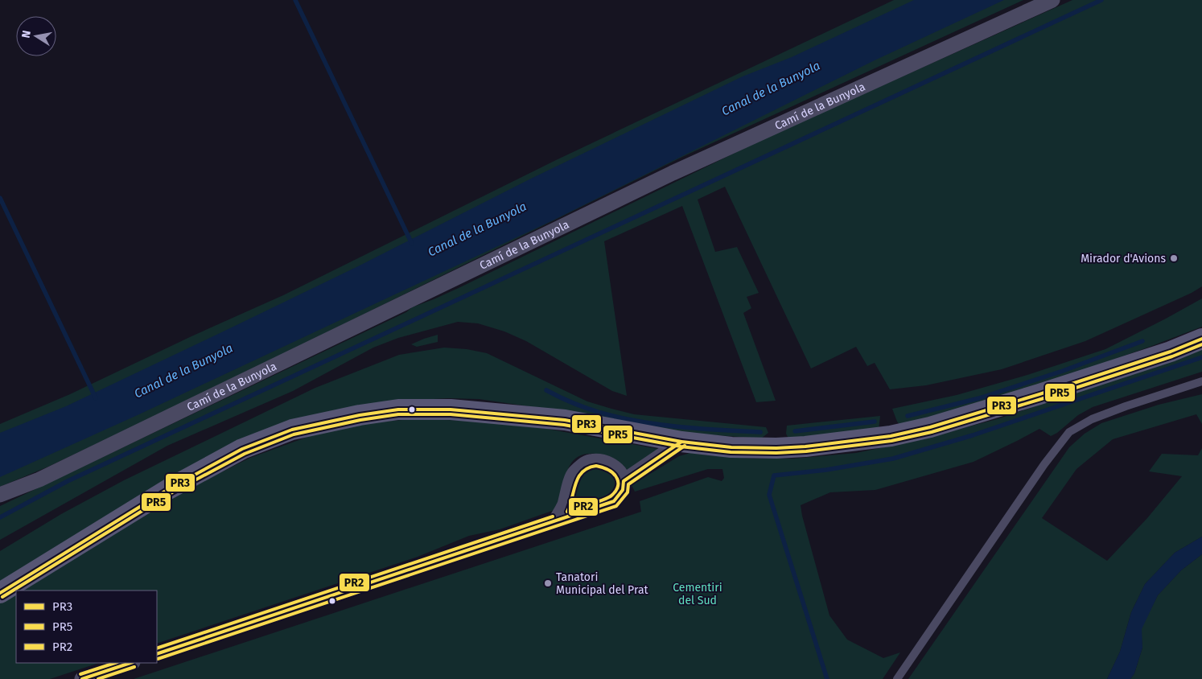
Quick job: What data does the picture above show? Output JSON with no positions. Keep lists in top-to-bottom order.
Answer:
{
  "streets": {
    "street": ["Camí de la Bunyola"]
  },
  "water": ["Canal de la Bunyola"],
  "parks": ["Cementiri del Sud"],
  "places": ["Mirador d'Avions", "Tanatori Municipal del Prat"],
  "lines": ["transit line PR3", "transit line PR5", "transit line PR2"],
  "legend": ["PR3", "PR5", "PR2"],
  "north": "left"
}
